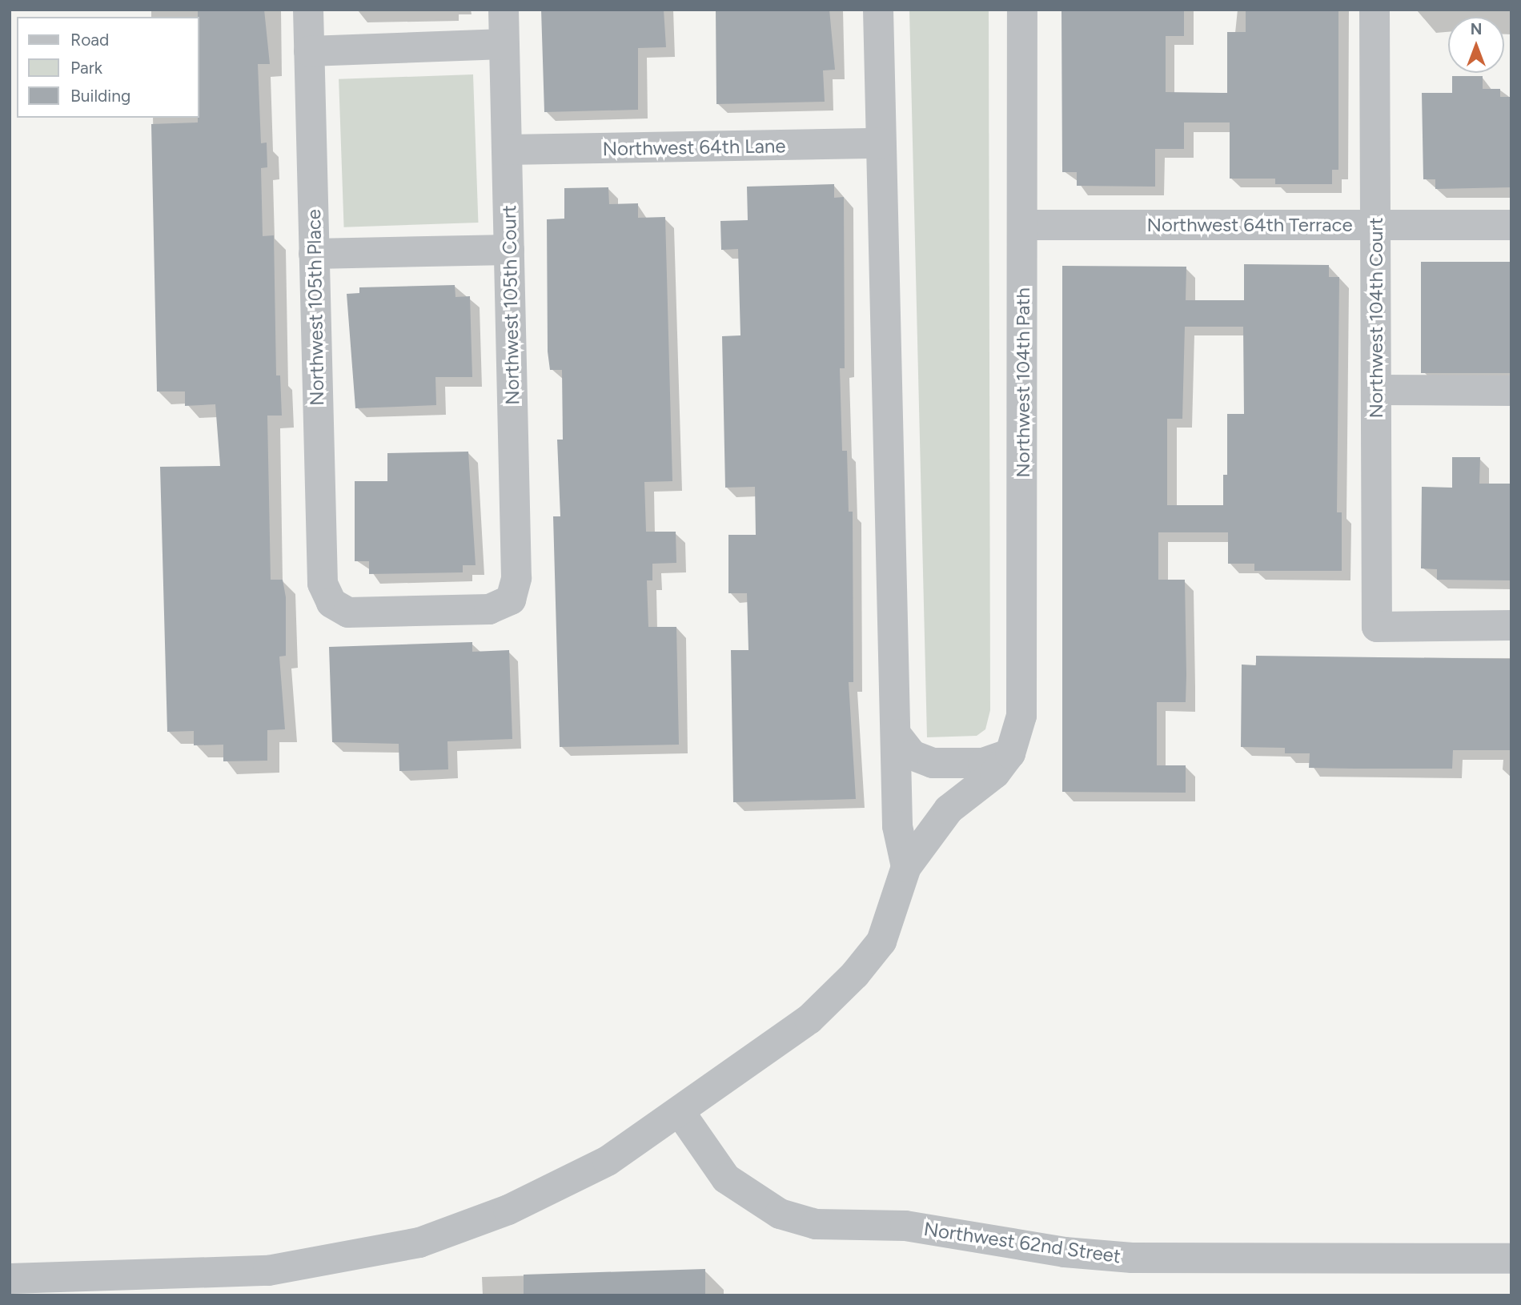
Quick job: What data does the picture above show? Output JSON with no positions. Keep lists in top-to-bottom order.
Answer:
{
  "streets": {
    "street": [
      "Northwest 64th Lane",
      "Northwest 64th Terrace",
      "Northwest 105th Court",
      "Northwest 105th Place",
      "Northwest 104th Court",
      "Northwest 104th Path",
      "Northwest 62nd Street"
    ]
  },
  "crossings": [
    ["Northwest 64th Lane", "Northwest 105th Court"],
    ["Northwest 64th Terrace", "Northwest 104th Court"],
    ["Northwest 64th Terrace", "Northwest 104th Path"],
    ["Northwest 105th Court", "Northwest 105th Place"]
  ],
  "legend": ["Road", "Park", "Building"],
  "north": "top"
}
